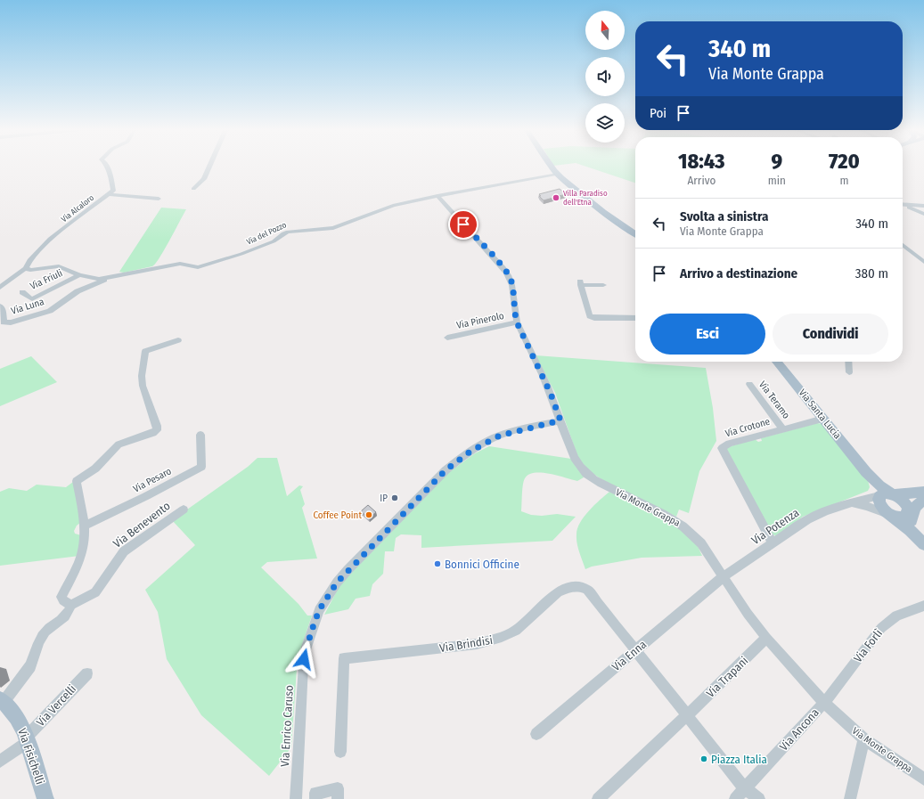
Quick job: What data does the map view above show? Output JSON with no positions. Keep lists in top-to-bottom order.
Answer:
{
  "streets": {
    "main road": ["Via Santa Lucia", "Via Fisichelli"],
    "street": [
      "Via Alcaloro",
      "Via del Pozzo",
      "Via Friuli",
      "Via Luna",
      "Via Pinerolo",
      "Via Teramo",
      "Via Crotone",
      "Via Pesaro",
      "Via Monte Grappa",
      "Via Benevento",
      "Via Potenza",
      "Via Brindisi",
      "Via Forlì",
      "Via Enna",
      "Via Trapani",
      "Via Vercelli",
      "Via Enrico Caruso",
      "Via Ancona"
    ]
  },
  "crossings": [
    ["Via Alcaloro", "Via del Pozzo"],
    ["Via del Pozzo", "Via Friuli"],
    ["Via del Pozzo", "Via Luna"],
    ["Via del Pozzo", "Via Monte Grappa"],
    ["Via Pinerolo", "Via Monte Grappa"],
    ["Via Teramo", "Via Crotone"],
    ["Via Santa Lucia", "Via Crotone"],
    ["Via Crotone", "Via Potenza"],
    ["Via Monte Grappa", "Via Potenza"],
    ["Via Monte Grappa", "Via Forlì"],
    ["Via Monte Grappa", "Via Enna"],
    ["Via Monte Grappa", "Via Trapani"],
    ["Via Monte Grappa", "Via Enrico Caruso"],
    ["Via Monte Grappa", "Via Ancona"],
    ["Via Potenza", "Via Enna"],
    ["Via Brindisi", "Via Enna"],
    ["Via Brindisi", "Via Trapani"],
    ["Via Brindisi", "Via Ancona"],
    ["Via Forlì", "Via Ancona"],
    ["Via Vercelli", "Via Fisichelli"]
  ],
  "places": [
    "Villa Paradiso dell'Etna",
    "IP",
    "Coffee Point",
    "Bonnici Officine",
    "Piazza Italia"
  ],
  "north": "top",
  "page": {
    "turn": ["340 m", "Via Monte Grappa"],
    "then": "Poi",
    "eta": [
      "18:43",
      "Arrivo",
      "9",
      "min",
      "720",
      "m"
    ],
    "list": [
      {
        "name": "Svolta a sinistra",
        "note": "Via Monte Grappa",
        "value": "340 m"
      },
      {
        "name": "Arrivo a destinazione",
        "value": "380 m"
      }
    ],
    "buttons": ["Esci", "Condividi"]
  }
}
